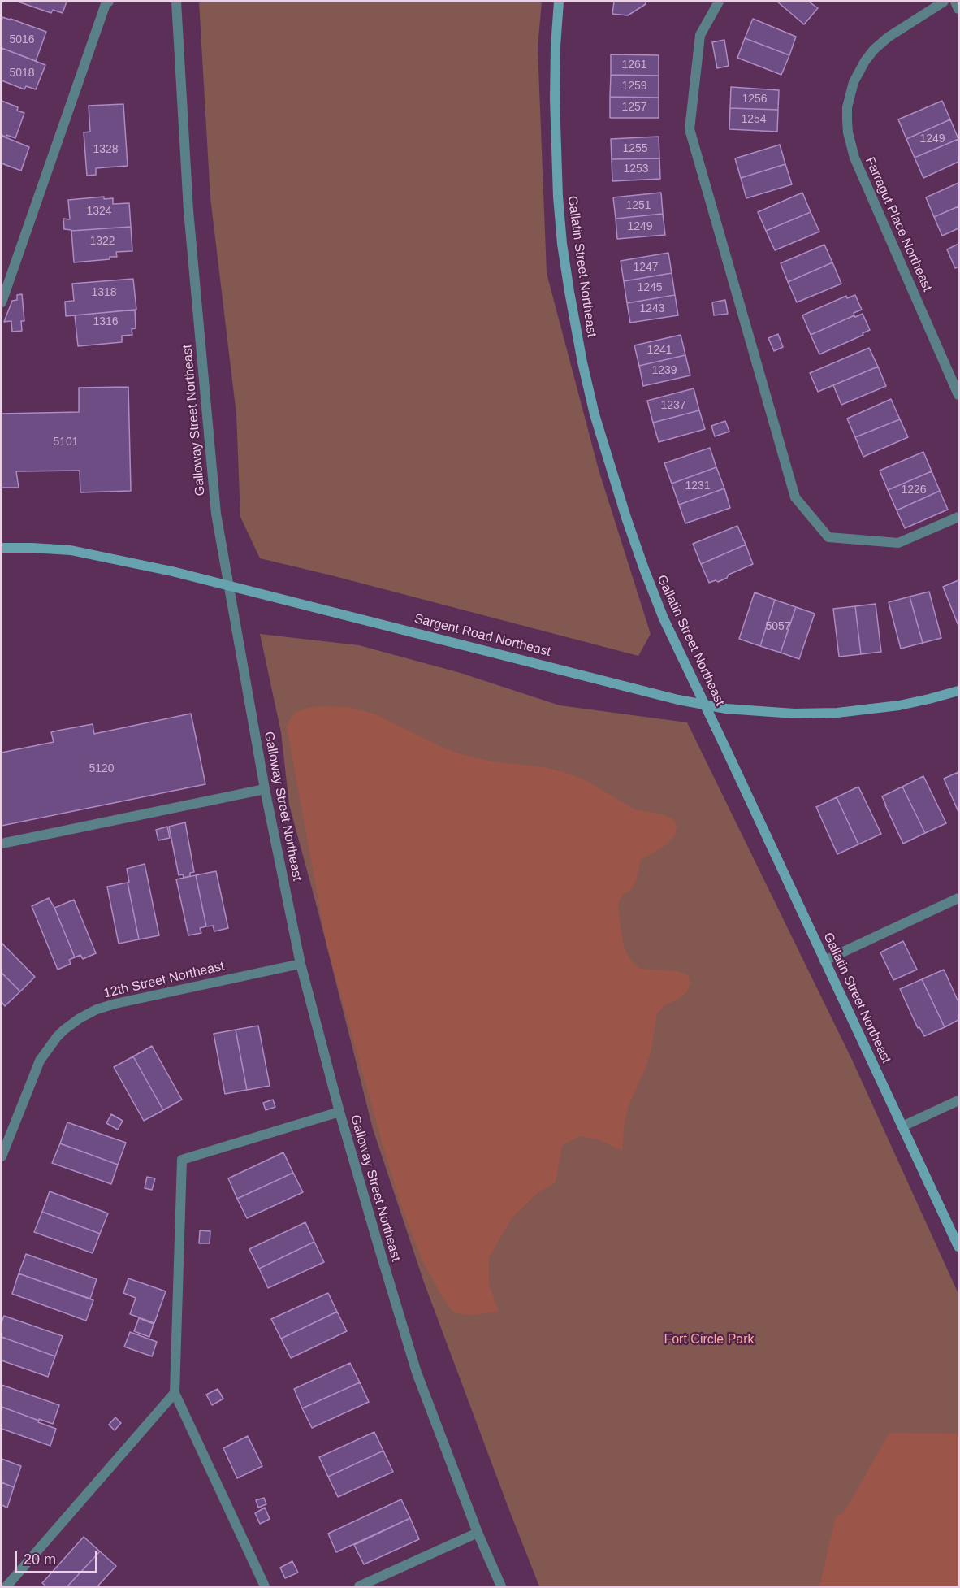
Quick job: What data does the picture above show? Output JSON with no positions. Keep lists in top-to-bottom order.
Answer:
{
  "streets": {
    "street": [
      "Farragut Place Northeast",
      "Gallatin Street Northeast",
      "Galloway Street Northeast",
      "Sargent Road Northeast",
      "12th Street Northeast"
    ]
  },
  "crossings": [
    ["Gallatin Street Northeast", "Sargent Road Northeast"],
    ["Galloway Street Northeast", "Sargent Road Northeast"],
    ["Galloway Street Northeast", "12th Street Northeast"]
  ],
  "parks": ["Fort Circle Park"],
  "house_numbers": [
    "5016",
    "1261",
    "5018",
    "1259",
    "1256",
    "1257",
    "1254",
    "1249",
    "1255",
    "1328",
    "1253",
    "1251",
    "1324",
    "1249",
    "1322",
    "1247",
    "1245",
    "1318",
    "1243",
    "1316",
    "1241",
    "1239",
    "1237",
    "5101",
    "1231",
    "1226",
    "5057",
    "5120"
  ],
  "scale_bar": "20 m"
}
